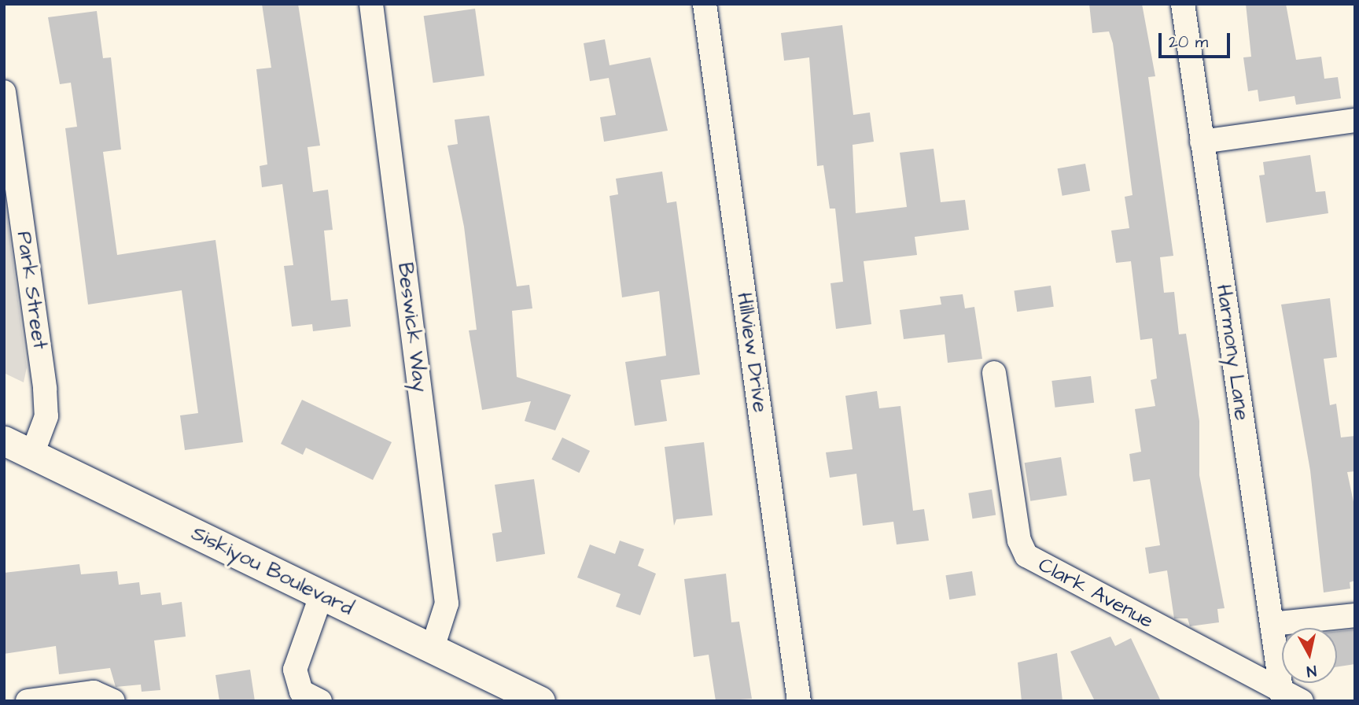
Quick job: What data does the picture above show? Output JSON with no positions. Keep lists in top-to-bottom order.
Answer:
{
  "streets": {
    "main road": ["Siskiyou Boulevard"],
    "street": [
      "Park Street",
      "Beswick Way",
      "Hillview Drive",
      "Harmony Lane",
      "Clark Avenue"
    ]
  },
  "crossings": [
    ["Park Street", "Siskiyou Boulevard"],
    ["Beswick Way", "Siskiyou Boulevard"],
    ["Harmony Lane", "Clark Avenue"]
  ],
  "scale_bar": "20 m",
  "north": "bottom"
}
